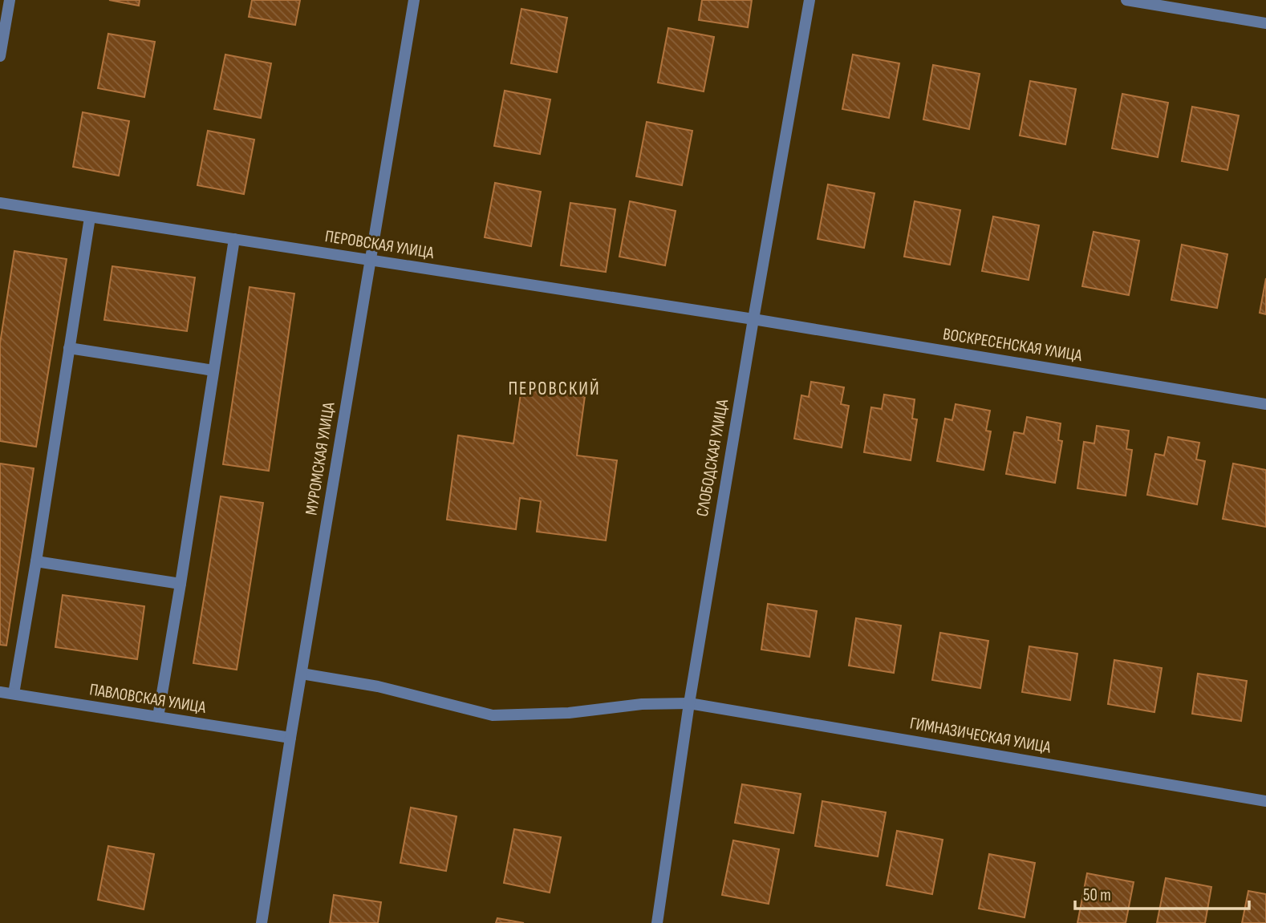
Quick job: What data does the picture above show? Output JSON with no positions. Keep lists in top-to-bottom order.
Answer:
{
  "streets": {
    "street": [
      "ПЕРОВСКАЯ УЛИЦА",
      "ВОСКРЕСЕНСКАЯ УЛИЦА",
      "СЛОБОДСКАЯ УЛИЦА",
      "МУРОМСКАЯ УЛИЦА",
      "ПАВЛОВСКАЯ УЛИЦА",
      "ГИМНАЗИЧЕСКАЯ УЛИЦА"
    ]
  },
  "crossings": [
    ["ПЕРОВСКАЯ УЛИЦА", "ВОСКРЕСЕНСКАЯ УЛИЦА"],
    ["ПЕРОВСКАЯ УЛИЦА", "СЛОБОДСКАЯ УЛИЦА"],
    ["ПЕРОВСКАЯ УЛИЦА", "МУРОМСКАЯ УЛИЦА"],
    ["ВОСКРЕСЕНСКАЯ УЛИЦА", "СЛОБОДСКАЯ УЛИЦА"],
    ["СЛОБОДСКАЯ УЛИЦА", "ГИМНАЗИЧЕСКАЯ УЛИЦА"],
    ["МУРОМСКАЯ УЛИЦА", "ПАВЛОВСКАЯ УЛИЦА"],
    ["МУРОМСКАЯ УЛИЦА", "ГИМНАЗИЧЕСКАЯ УЛИЦА"]
  ],
  "districts": ["ПЕРОВСКИЙ"],
  "scale_bar": "50 m"
}
